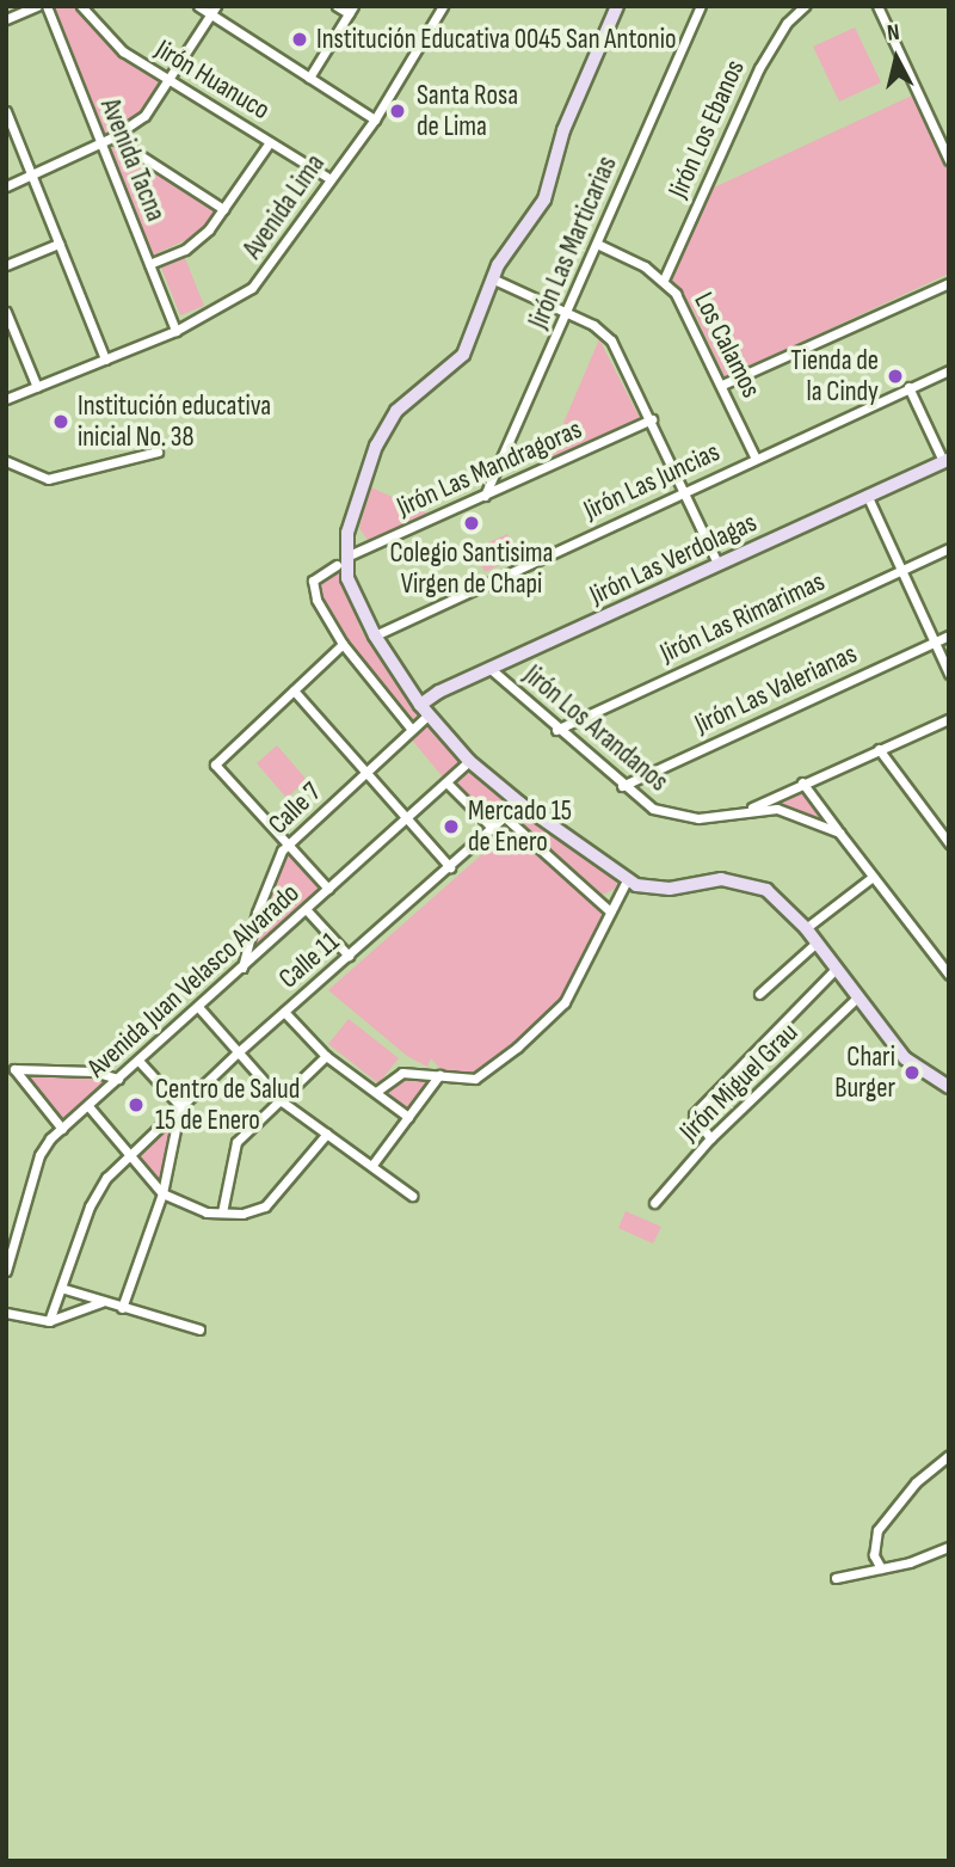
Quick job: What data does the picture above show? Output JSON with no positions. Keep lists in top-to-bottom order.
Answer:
{
  "streets": {
    "street": [
      "Jirón Huanuco",
      "Jirón Los Ebanos",
      "Avenida Tacna",
      "Avenida Lima",
      "Jirón Las Marticarias",
      "Los Calamos",
      "Jirón Las Mandragoras",
      "Jirón Las Juncias",
      "Jirón Las Verdolagas",
      "Jirón Las Rimarimas",
      "Jirón Las Valerianas",
      "Jirón Los Arandanos",
      "Calle 7",
      "Calle 11",
      "Avenida Juan Velasco Alvarado",
      "Jirón Miguel Grau"
    ]
  },
  "crossings": [
    ["Jirón Huanuco", "Avenida Lima"],
    ["Jirón Los Ebanos", "Los Calamos"],
    ["Avenida Tacna", "Avenida Lima"],
    ["Jirón Las Marticarias", "Los Calamos"],
    ["Jirón Las Marticarias", "Jirón Las Mandragoras"],
    ["Los Calamos", "Jirón Las Juncias"],
    ["Jirón Las Verdolagas", "Jirón Los Arandanos"],
    ["Jirón Las Verdolagas", "Calle 7"],
    ["Jirón Las Rimarimas", "Jirón Los Arandanos"],
    ["Jirón Las Valerianas", "Jirón Los Arandanos"],
    ["Calle 7", "Avenida Juan Velasco Alvarado"]
  ],
  "places": [
    "Institución Educativa 0045 San Antonio",
    "Santa Rosa de Lima",
    "Tienda de la Cindy",
    "Institución educativa inicial No. 38",
    "Colegio Santisima Virgen de Chapi",
    "Mercado 15 de Enero",
    "Chari Burger",
    "Centro de Salud 15 de Enero"
  ],
  "north": "top"
}
